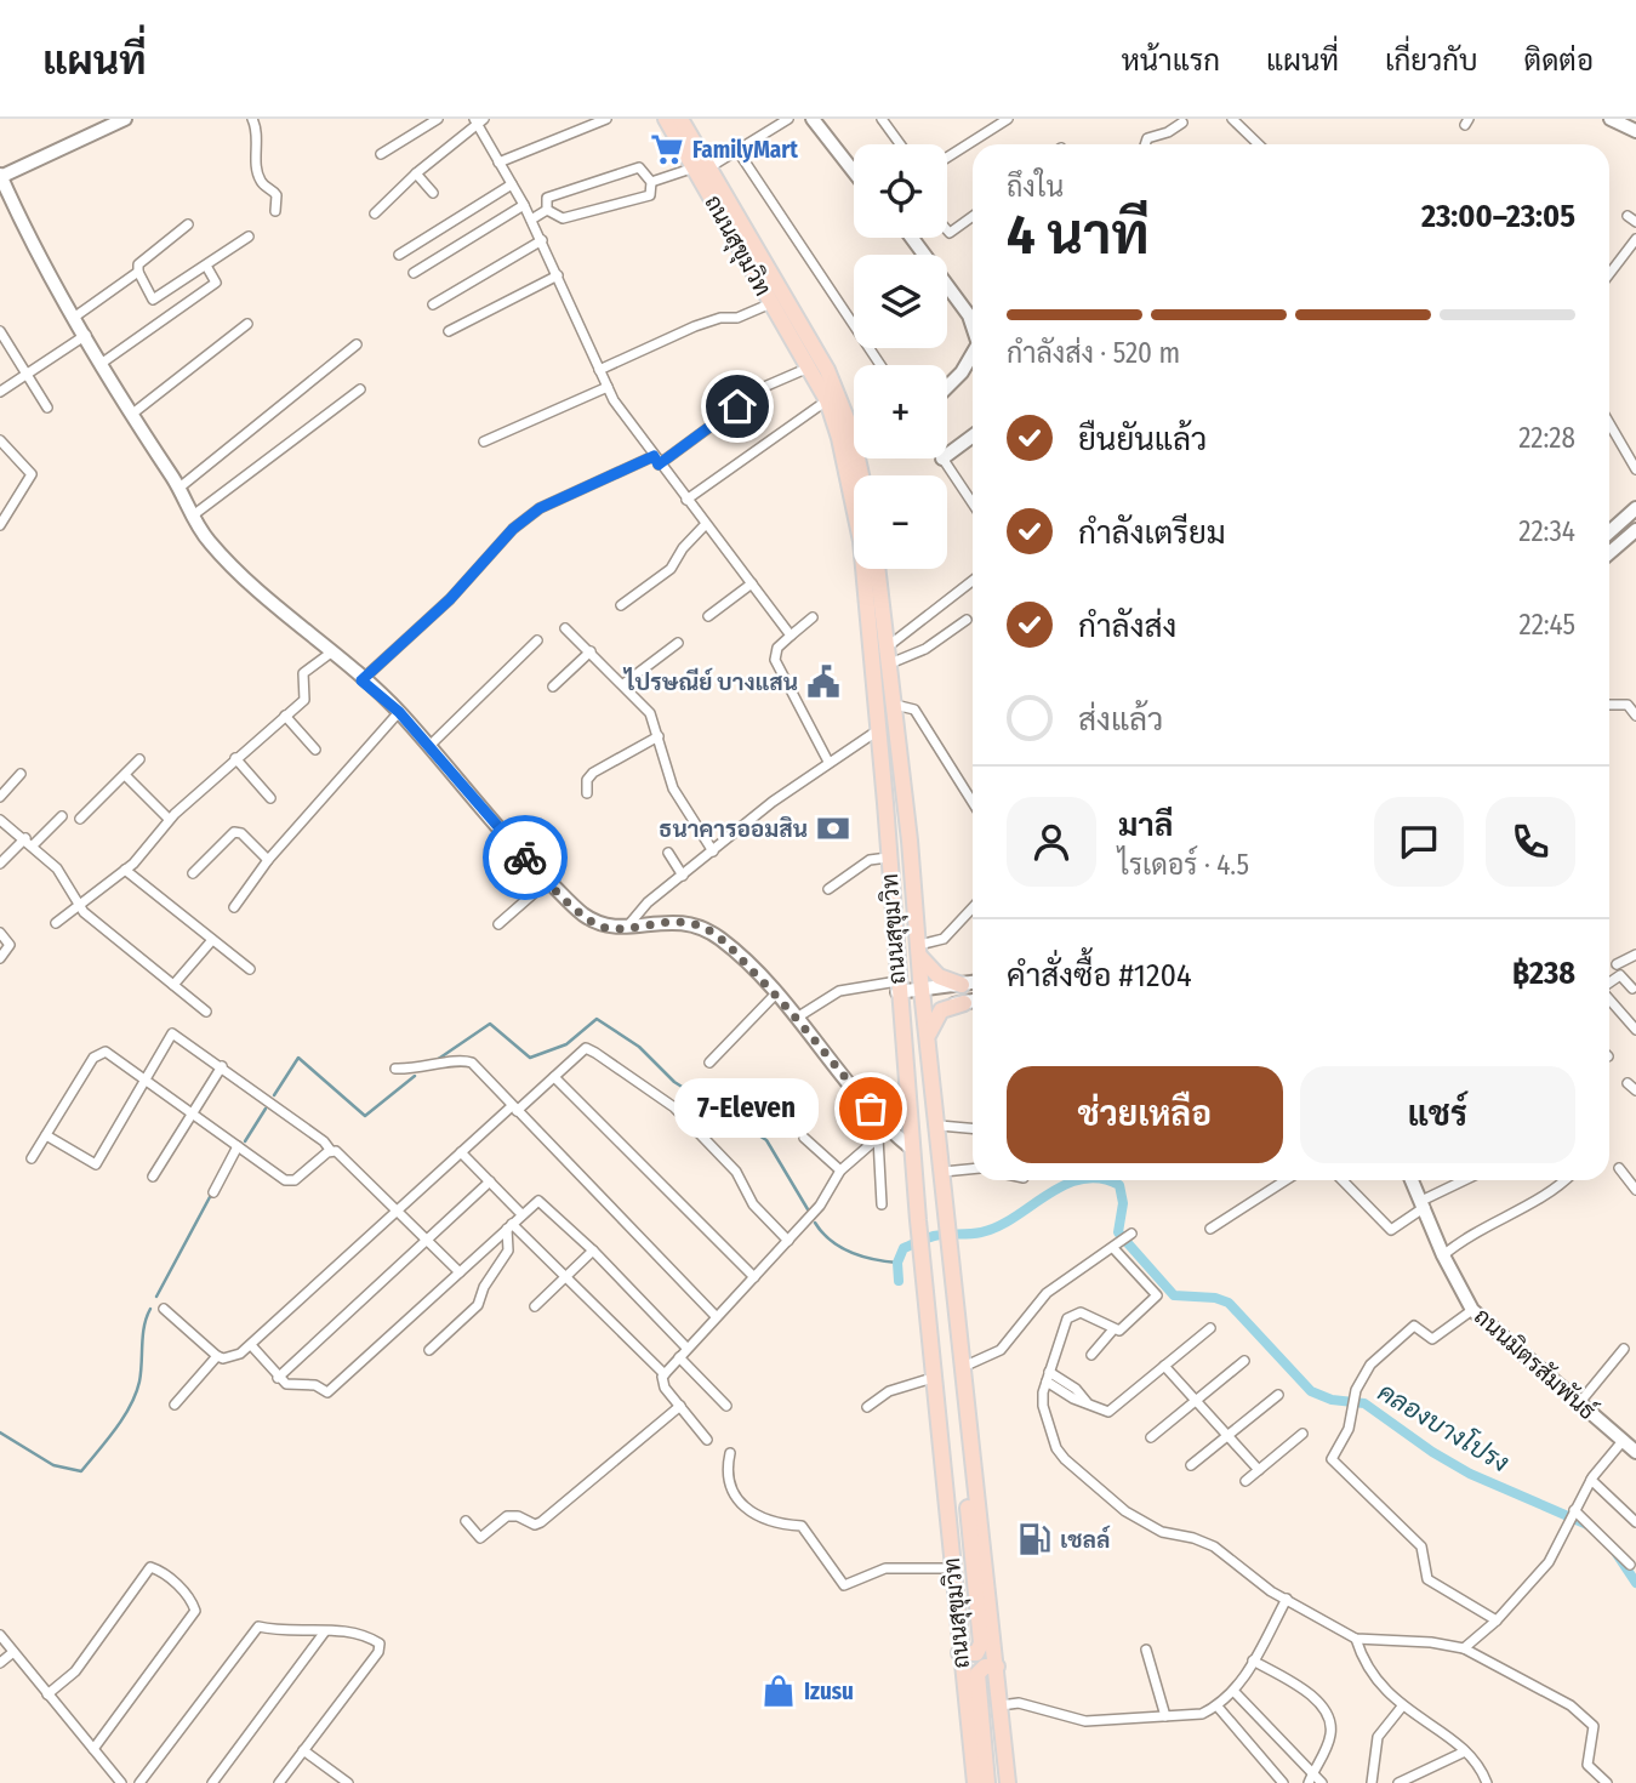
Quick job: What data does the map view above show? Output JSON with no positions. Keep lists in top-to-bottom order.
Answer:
{
  "streets": {
    "main road": ["ถนนสุขุมวิท"],
    "street": ["ถนนมิตรสัมพันธ์"]
  },
  "water": ["คลองบางโปรง"],
  "places": {
    "supermarket": ["FamilyMart"],
    "public building": ["ไปรษณีย์ บางแสน"],
    "bank": ["ธนาคารออมสิน"],
    "other": ["7-Eleven"],
    "fuel station": ["เชลล์"],
    "shop": ["Izusu"]
  },
  "page": {
    "header": "แผนที่",
    "nav": [
      "หน้าแรก",
      "แผนที่",
      "เกี่ยวกับ",
      "ติดต่อ"
    ],
    "map_buttons": ["+", "−"],
    "heading": ["4 นาที", "ถึงใน", "23:00–23:05"],
    "panel": [
      "มาลี",
      "ไรเดอร์ · 4.5",
      "คำสั่งซื้อ #1204",
      "฿238"
    ],
    "bar": "กำลังส่ง · 520 m",
    "list": [
      ["ยืนยันแล้ว", "22:28"],
      ["กำลังเตรียม", "22:34"],
      ["กำลังส่ง", "22:45"],
      "ส่งแล้ว"
    ],
    "buttons": ["ช่วยเหลือ", "แชร์"],
    "bubble": "7-Eleven"
  }
}
